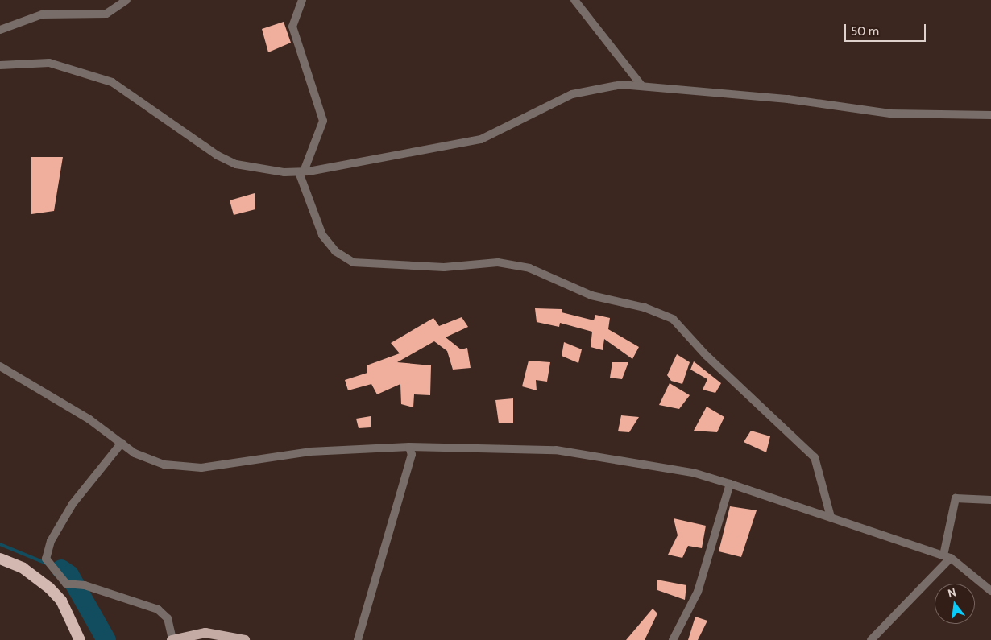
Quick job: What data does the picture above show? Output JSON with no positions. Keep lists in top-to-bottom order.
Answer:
{
  "scale_bar": "50 m",
  "north": "top"
}
